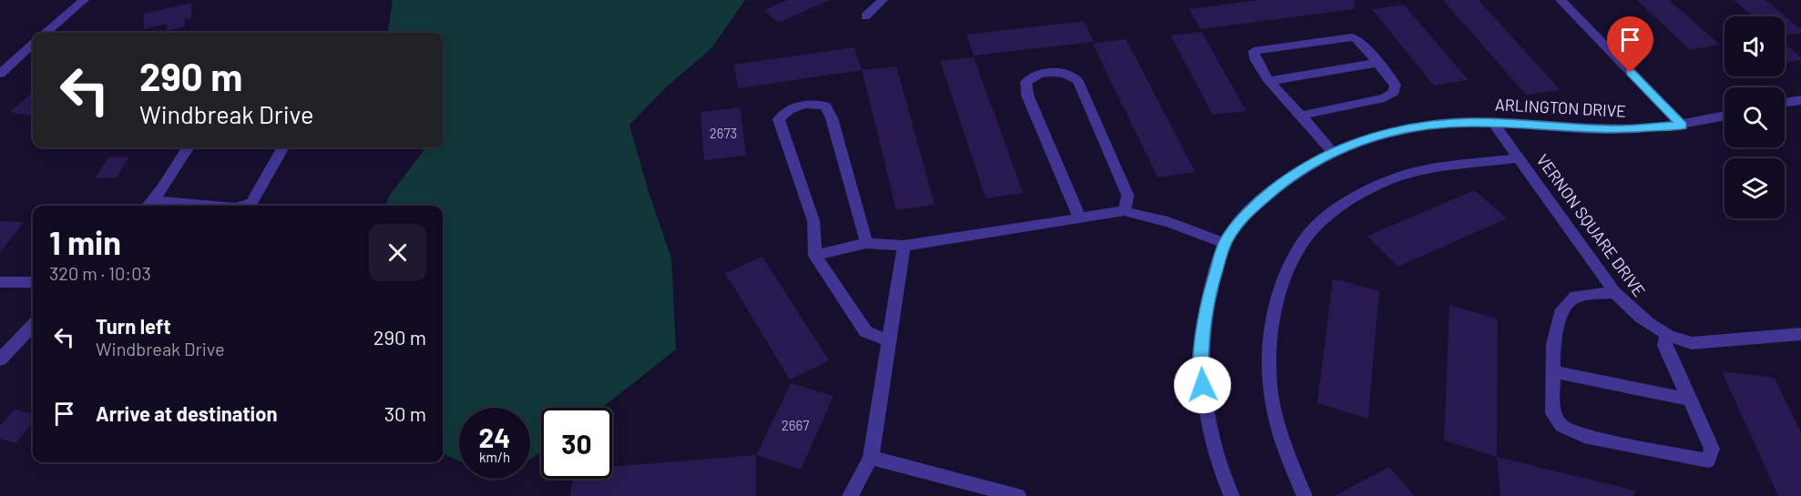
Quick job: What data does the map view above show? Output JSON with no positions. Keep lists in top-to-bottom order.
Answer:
{
  "streets": {
    "street": ["ARLINGTON DRIVE", "VERNON SQUARE DRIVE"]
  },
  "crossings": [
    ["ARLINGTON DRIVE", "VERNON SQUARE DRIVE"]
  ],
  "house_numbers": ["2673", "2667"],
  "page": {
    "turn": ["290 m", "Windbreak Drive"],
    "heading": ["1 min", "320 m · 10:03"],
    "list": [
      {
        "name": "Turn left",
        "note": "Windbreak Drive",
        "value": "290 m"
      },
      {
        "name": "Arrive at destination",
        "value": "30 m"
      }
    ],
    "speed": "24 km/h",
    "limit": "30"
  }
}
